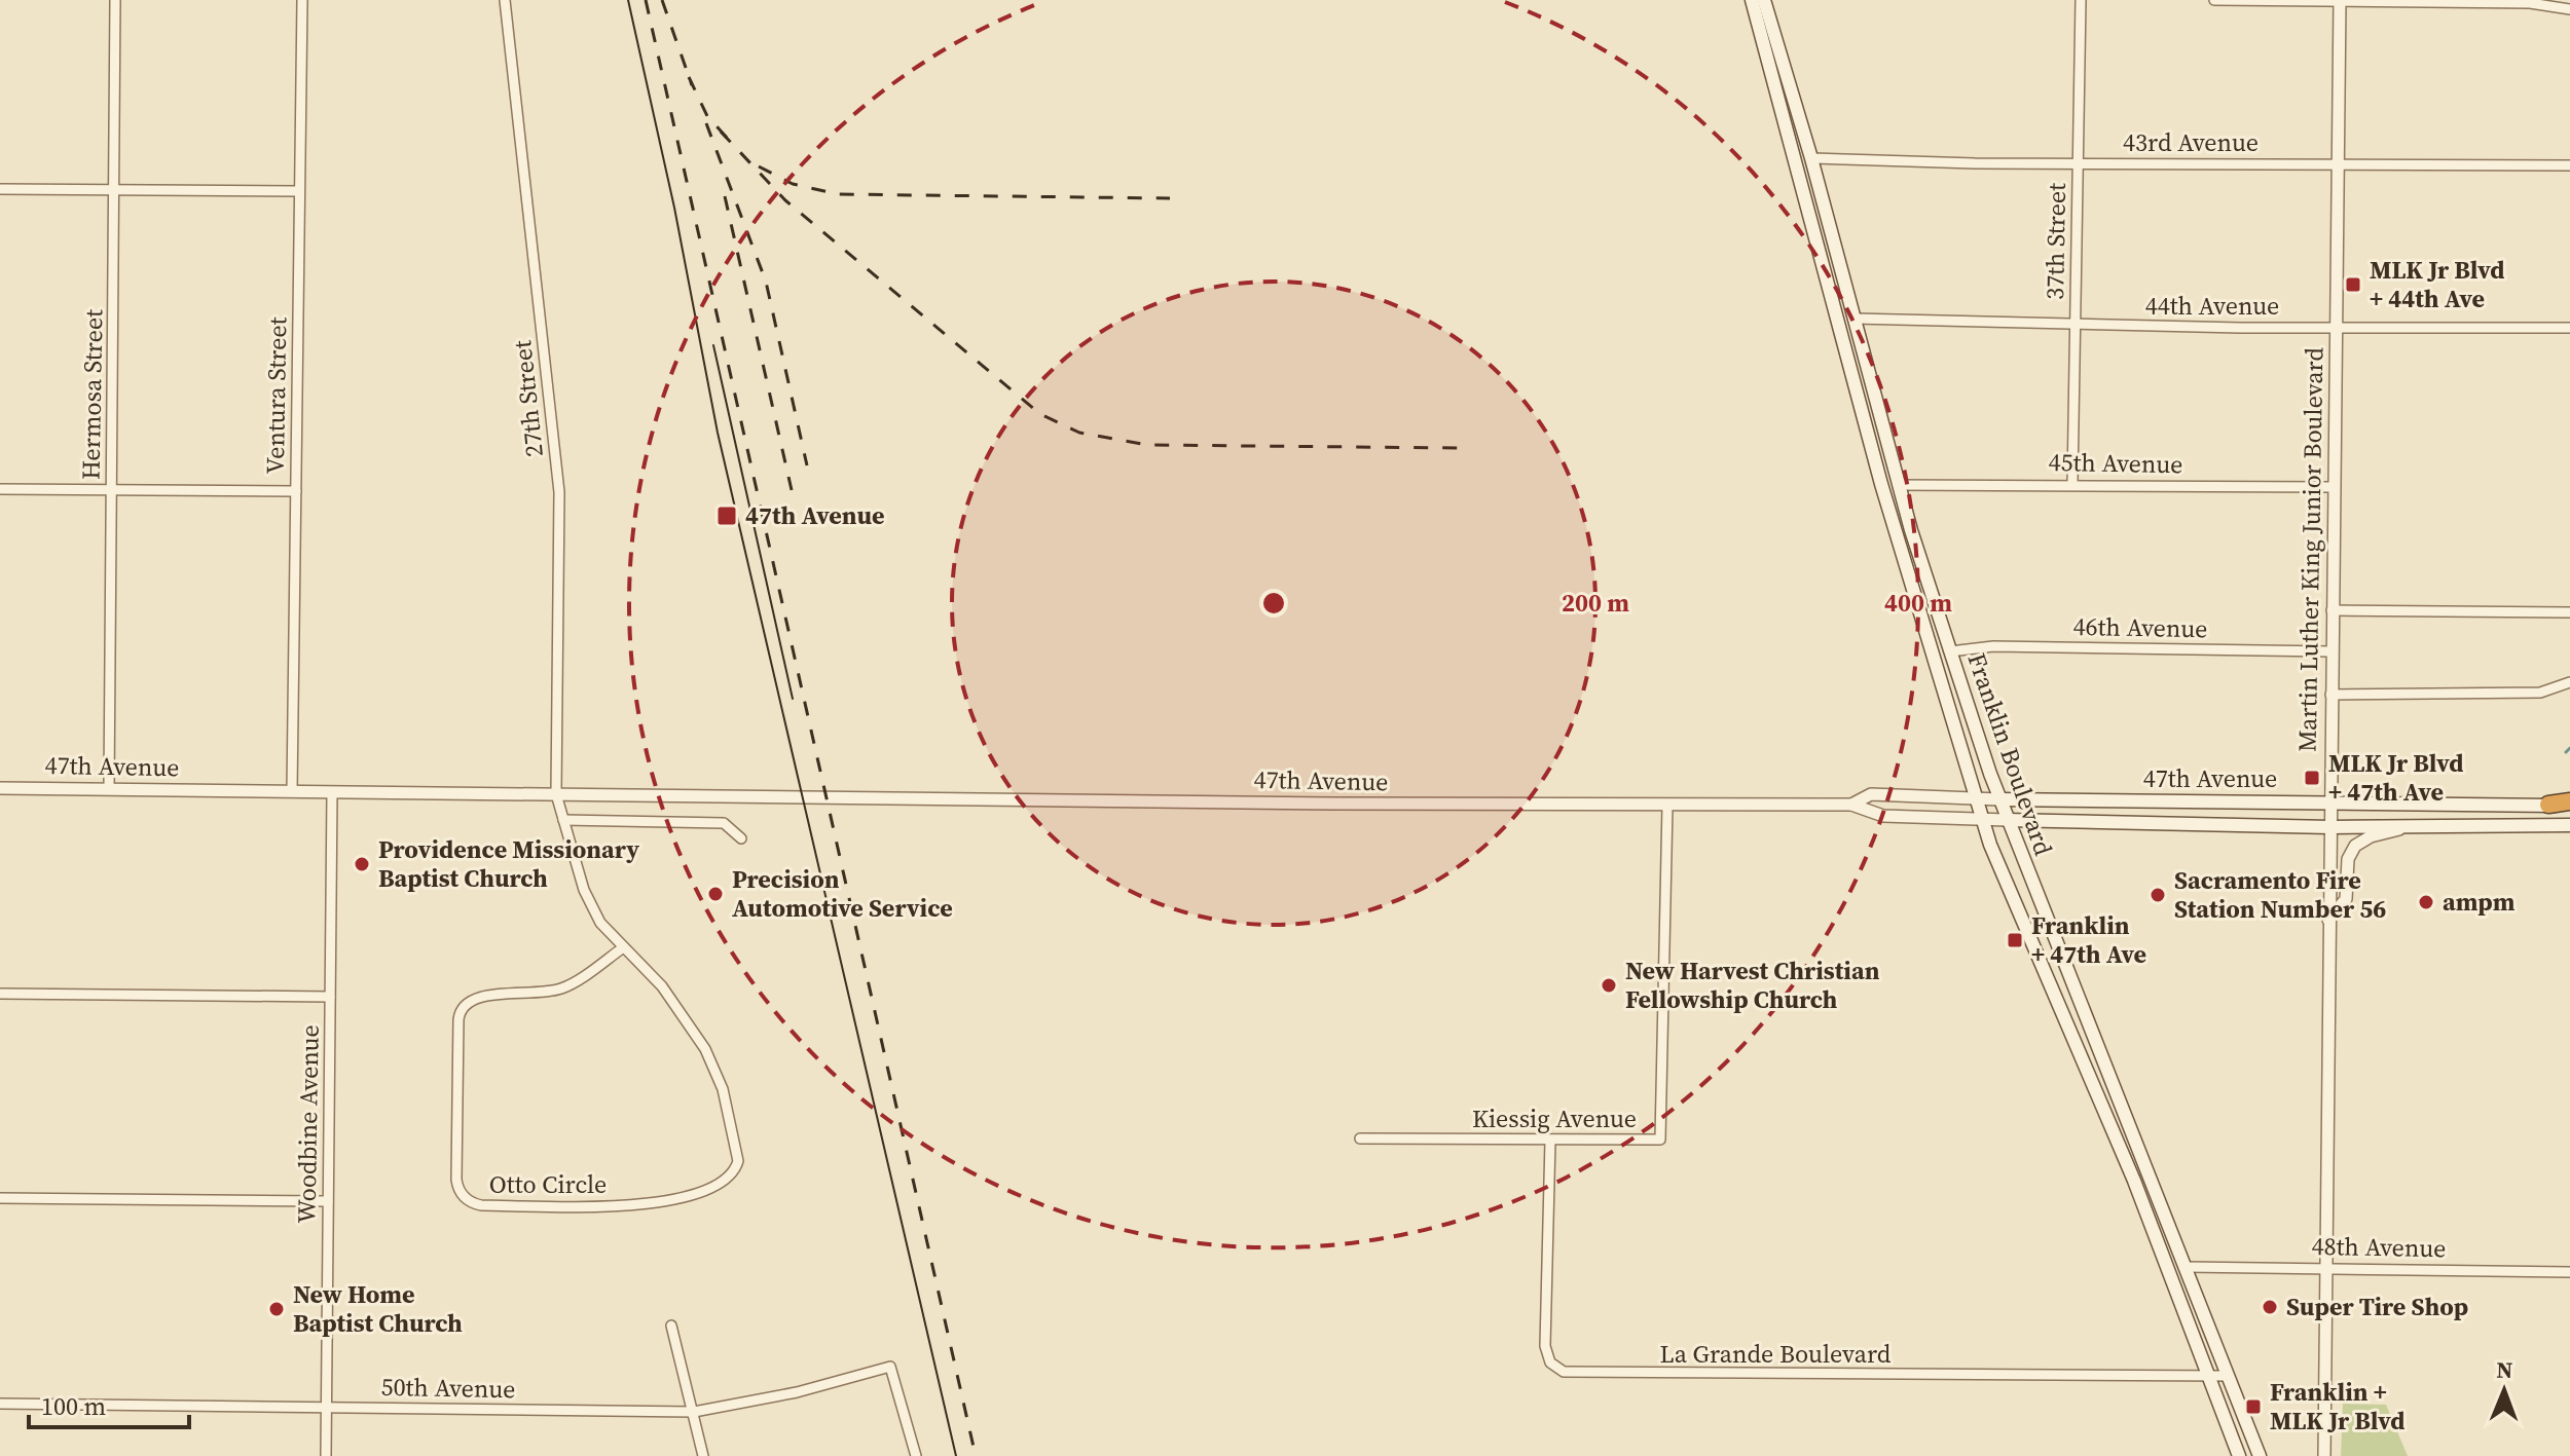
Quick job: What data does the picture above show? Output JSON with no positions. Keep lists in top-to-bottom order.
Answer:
{
  "streets": {
    "main road": ["Franklin Boulevard", "47th Avenue"],
    "street": [
      "43rd Avenue",
      "37th Street",
      "44th Avenue",
      "Hermosa Street",
      "Ventura Street",
      "27th Street",
      "45th Avenue",
      "Martin Luther King Junior Boulevard",
      "46th Avenue",
      "Kiessig Avenue",
      "Woodbine Avenue",
      "Otto Circle",
      "48th Avenue",
      "La Grande Boulevard",
      "50th Avenue"
    ]
  },
  "crossings": [
    ["43rd Avenue", "37th Street"],
    ["43rd Avenue", "Martin Luther King Junior Boulevard"],
    ["43rd Avenue", "Franklin Boulevard"],
    ["37th Street", "44th Avenue"],
    ["37th Street", "45th Avenue"],
    ["44th Avenue", "Martin Luther King Junior Boulevard"],
    ["44th Avenue", "Franklin Boulevard"],
    ["Hermosa Street", "47th Avenue"],
    ["Ventura Street", "47th Avenue"],
    ["27th Street", "47th Avenue"],
    ["27th Street", "Otto Circle"],
    ["45th Avenue", "Martin Luther King Junior Boulevard"],
    ["45th Avenue", "Franklin Boulevard"],
    ["Martin Luther King Junior Boulevard", "46th Avenue"],
    ["Martin Luther King Junior Boulevard", "47th Avenue"],
    ["Martin Luther King Junior Boulevard", "48th Avenue"],
    ["46th Avenue", "Franklin Boulevard"],
    ["Franklin Boulevard", "47th Avenue"],
    ["Franklin Boulevard", "48th Avenue"],
    ["Franklin Boulevard", "La Grande Boulevard"],
    ["47th Avenue", "Kiessig Avenue"],
    ["47th Avenue", "Woodbine Avenue"],
    ["47th Avenue", "Otto Circle"],
    ["Kiessig Avenue", "La Grande Boulevard"],
    ["Woodbine Avenue", "50th Avenue"]
  ],
  "places": {
    "transit": [
      "MLK Jr Blvd + 44th Ave",
      "47th Avenue",
      "MLK Jr Blvd + 47th Ave",
      "Franklin + 47th Ave",
      "Franklin + MLK Jr Blvd"
    ],
    "other": [
      "Providence Missionary Baptist Church",
      "Precision Automotive Service",
      "Sacramento Fire Station Number 56",
      "ampm",
      "New Harvest Christian Fellowship Church",
      "Super Tire Shop",
      "New Home Baptist Church"
    ]
  },
  "scale_bar": "100 m",
  "north": "top",
  "rings": ["200 m", "400 m"]
}
